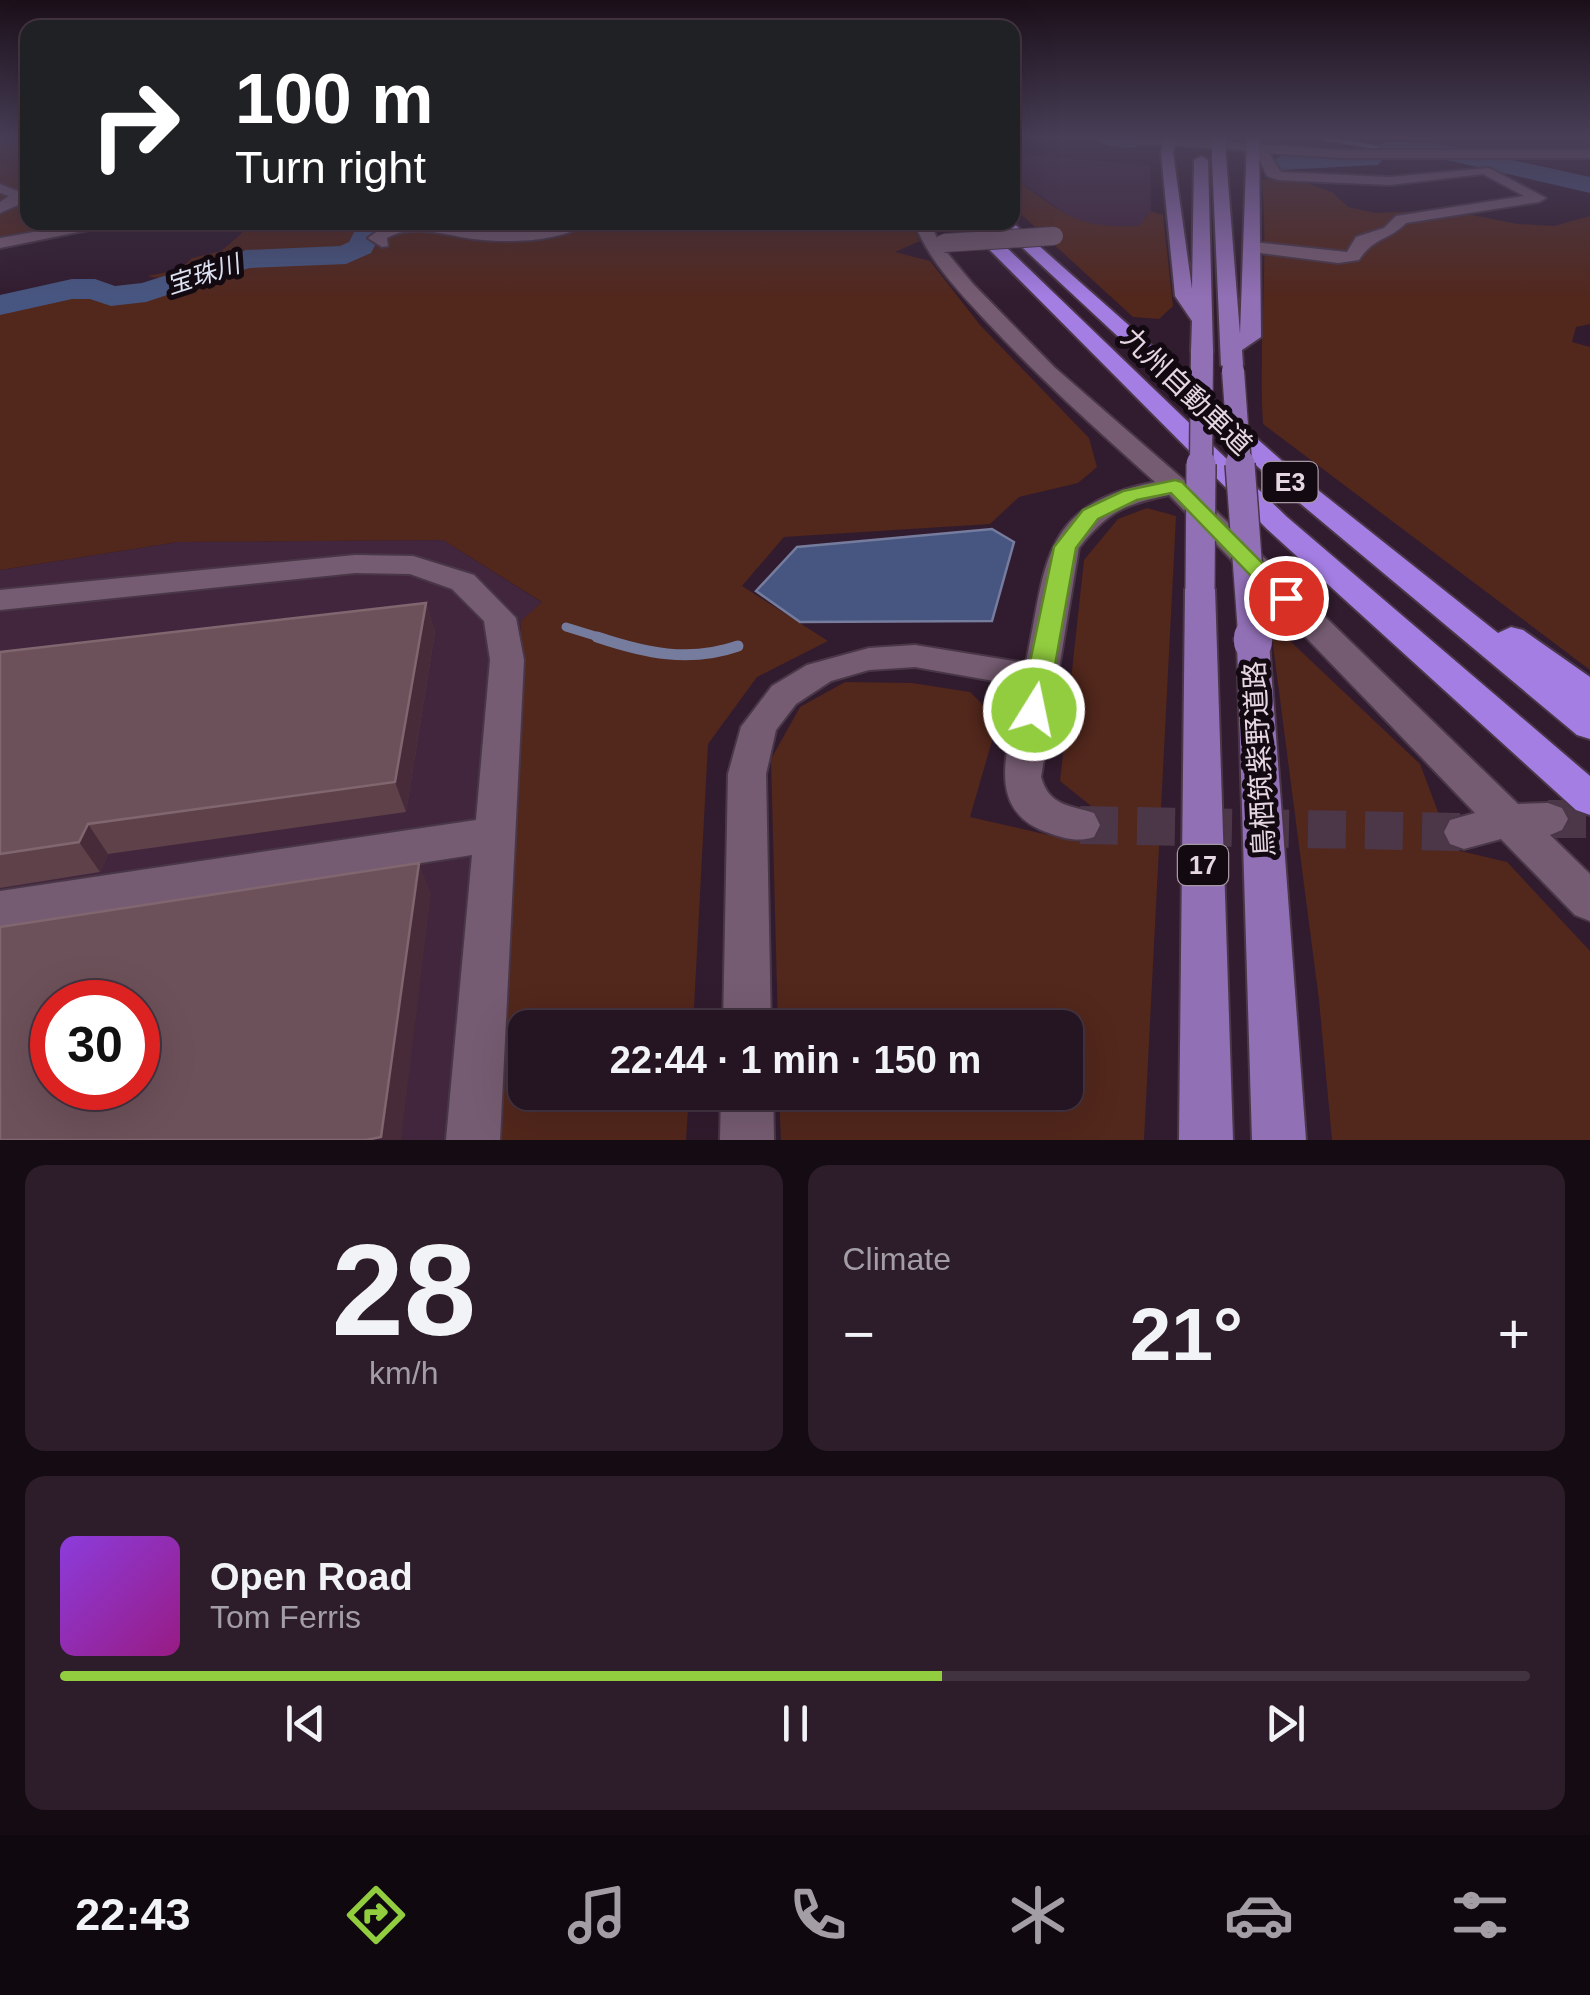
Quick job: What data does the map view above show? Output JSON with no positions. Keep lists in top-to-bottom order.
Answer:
{
  "streets": {
    "highway": ["九州自動車道", "E3"],
    "main road": ["鳥栖筑紫野道路", "17"]
  },
  "water": ["宝珠川"],
  "page": {
    "turn": ["100 m", "Turn right"],
    "limit": "30",
    "trip": "22:44 · 1 min · 150 m",
    "tile": [
      ["28", "km/h"],
      "Climate"
    ],
    "heat": ["−", "21°", "+"],
    "song": ["Open Road", "Tom Ferris"],
    "tabs": "22:43"
  }
}
